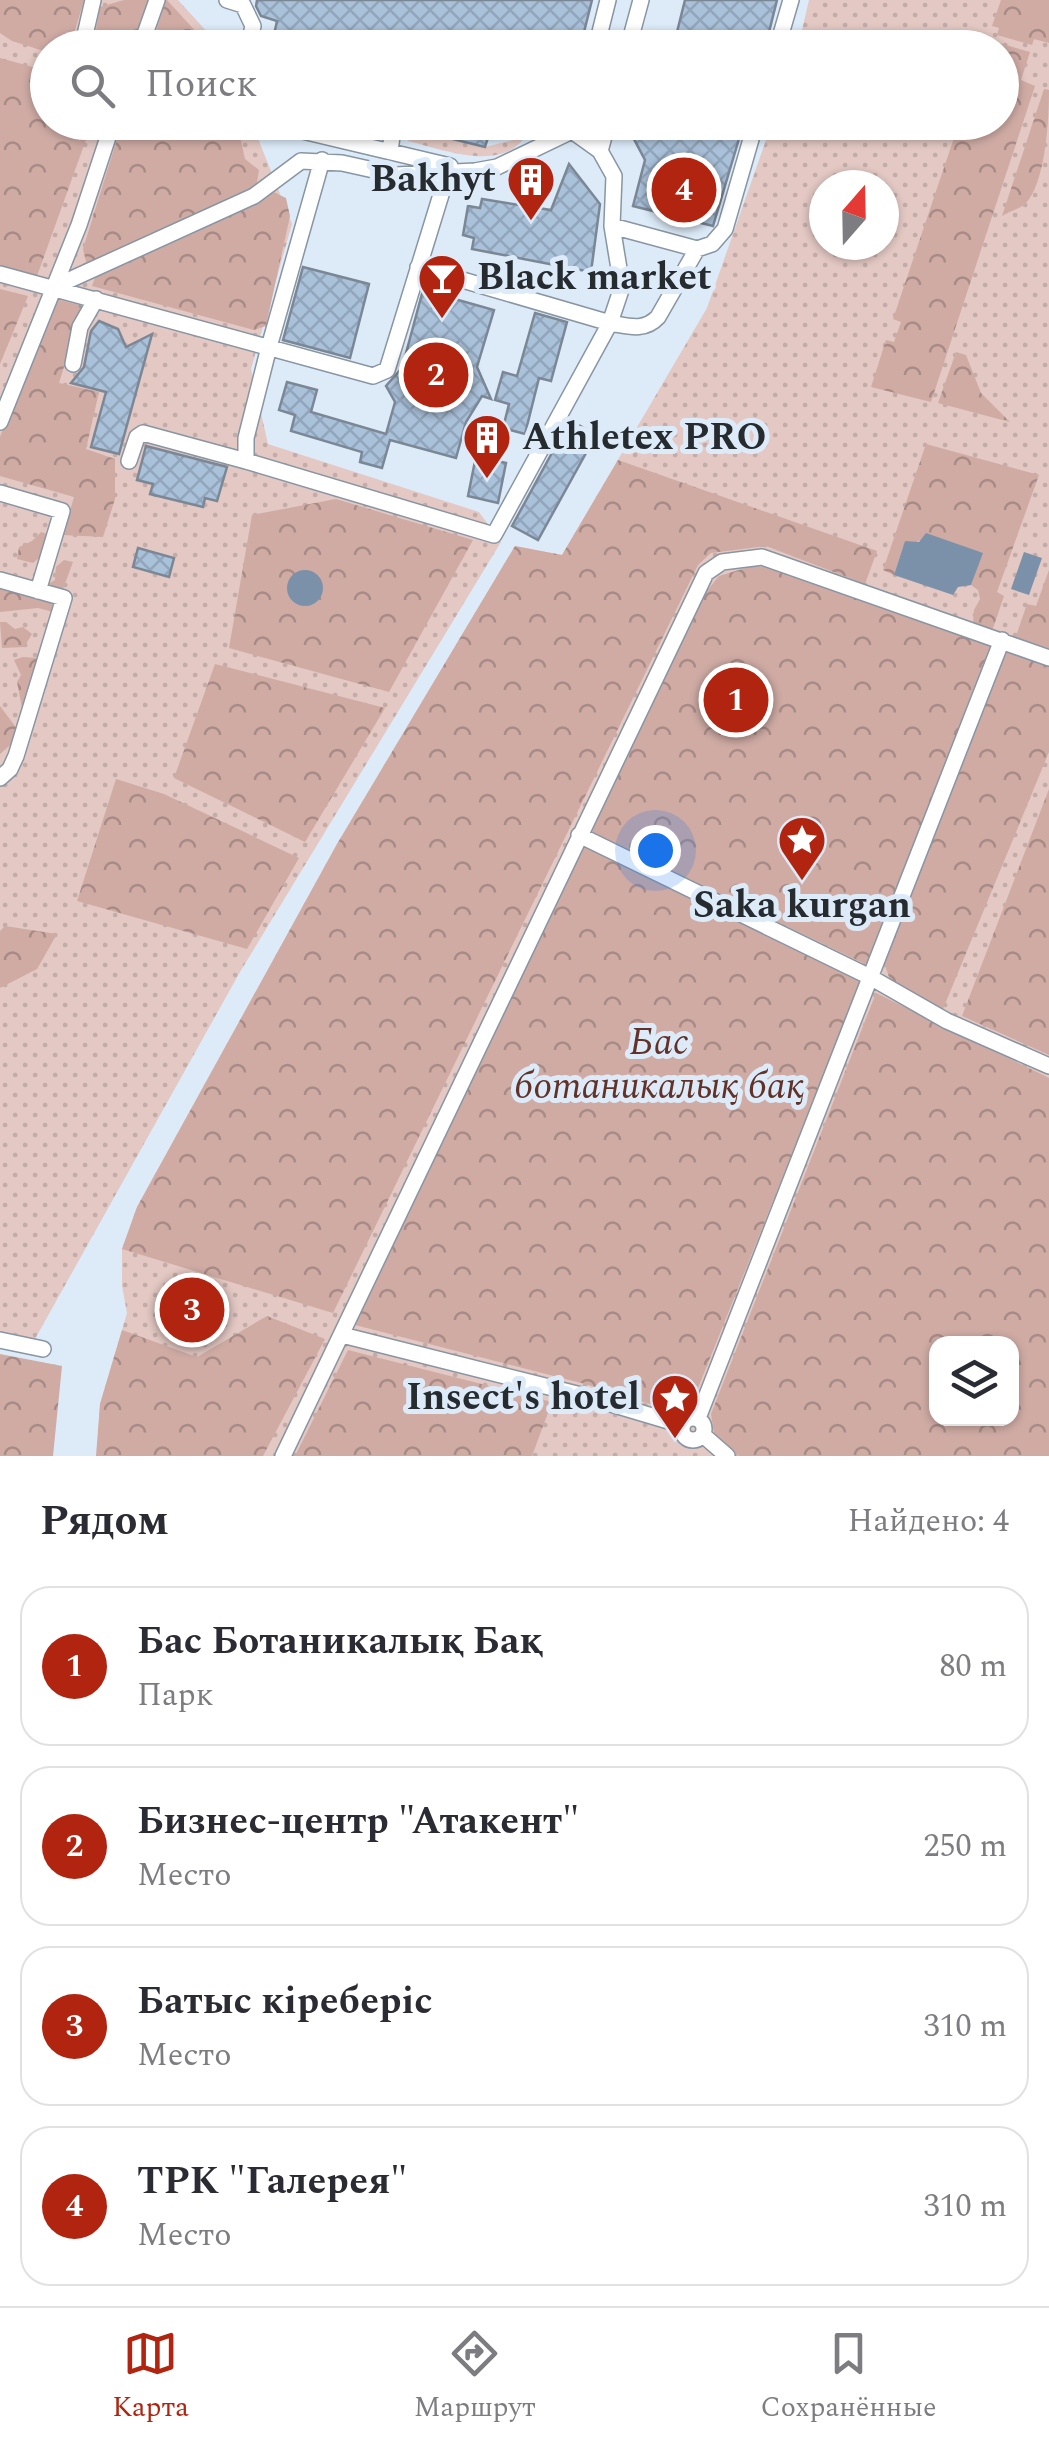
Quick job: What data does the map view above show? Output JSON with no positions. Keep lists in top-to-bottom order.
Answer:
{
  "parks": ["Бас ботаникалық бақ"],
  "places": {
    "building": ["Bakhyt", "Athletex PRO"],
    "bar": ["Black market"],
    "place": ["Saka kurgan", "Insect's hotel"]
  },
  "north": "top",
  "page": {
    "search": "Поиск",
    "pins": [
      "4",
      "2",
      "1",
      "3"
    ],
    "heading": ["Рядом", "Найдено: 4"],
    "list": [
      {
        "mark": "1",
        "name": "Бас Ботаникалық Бақ",
        "note": "Парк",
        "value": "80 m"
      },
      {
        "mark": "2",
        "name": "Бизнес-центр \"Атакент\"",
        "note": "Место",
        "value": "250 m"
      },
      {
        "mark": "3",
        "name": "Батыс кіреберіс",
        "note": "Место",
        "value": "310 m"
      },
      {
        "mark": "4",
        "name": "ТРК \"Галерея\"",
        "note": "Место",
        "value": "310 m"
      }
    ],
    "nav": ["Карта", "Маршрут", "Сохранённые"]
  }
}
